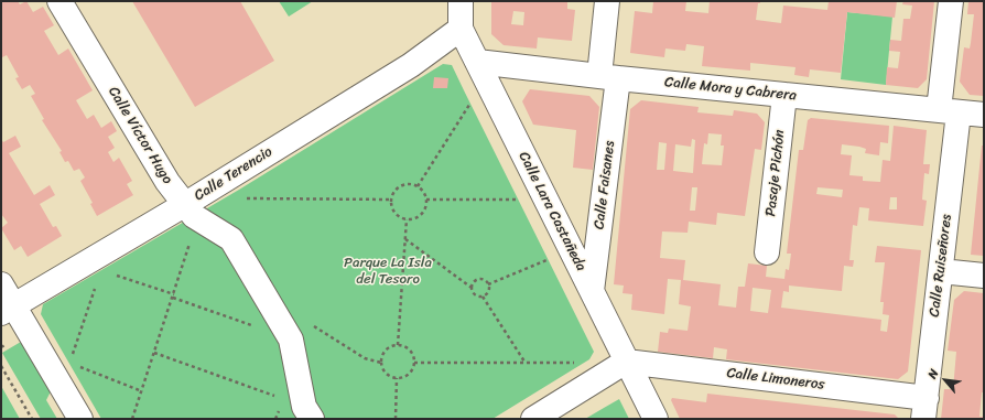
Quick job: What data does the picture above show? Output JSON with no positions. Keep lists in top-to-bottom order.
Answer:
{
  "streets": {
    "street": [
      "Calle Mora y Cabrera",
      "Calle Víctor Hugo",
      "Pasaje Pichón",
      "Calle Terencio",
      "Calle Faisanes",
      "Calle Lara Castañeda",
      "Calle Ruiseñores",
      "Calle Limoneros"
    ]
  },
  "crossings": [
    ["Calle Mora y Cabrera", "Pasaje Pichón"],
    ["Calle Mora y Cabrera", "Calle Faisanes"],
    ["Calle Mora y Cabrera", "Calle Lara Castañeda"],
    ["Calle Mora y Cabrera", "Calle Ruiseñores"],
    ["Calle Víctor Hugo", "Calle Terencio"],
    ["Calle Terencio", "Calle Lara Castañeda"],
    ["Calle Faisanes", "Calle Lara Castañeda"],
    ["Calle Lara Castañeda", "Calle Limoneros"],
    ["Calle Ruiseñores", "Calle Limoneros"]
  ],
  "parks": ["Parque La Isla del Tesoro"],
  "north": "top left"
}
